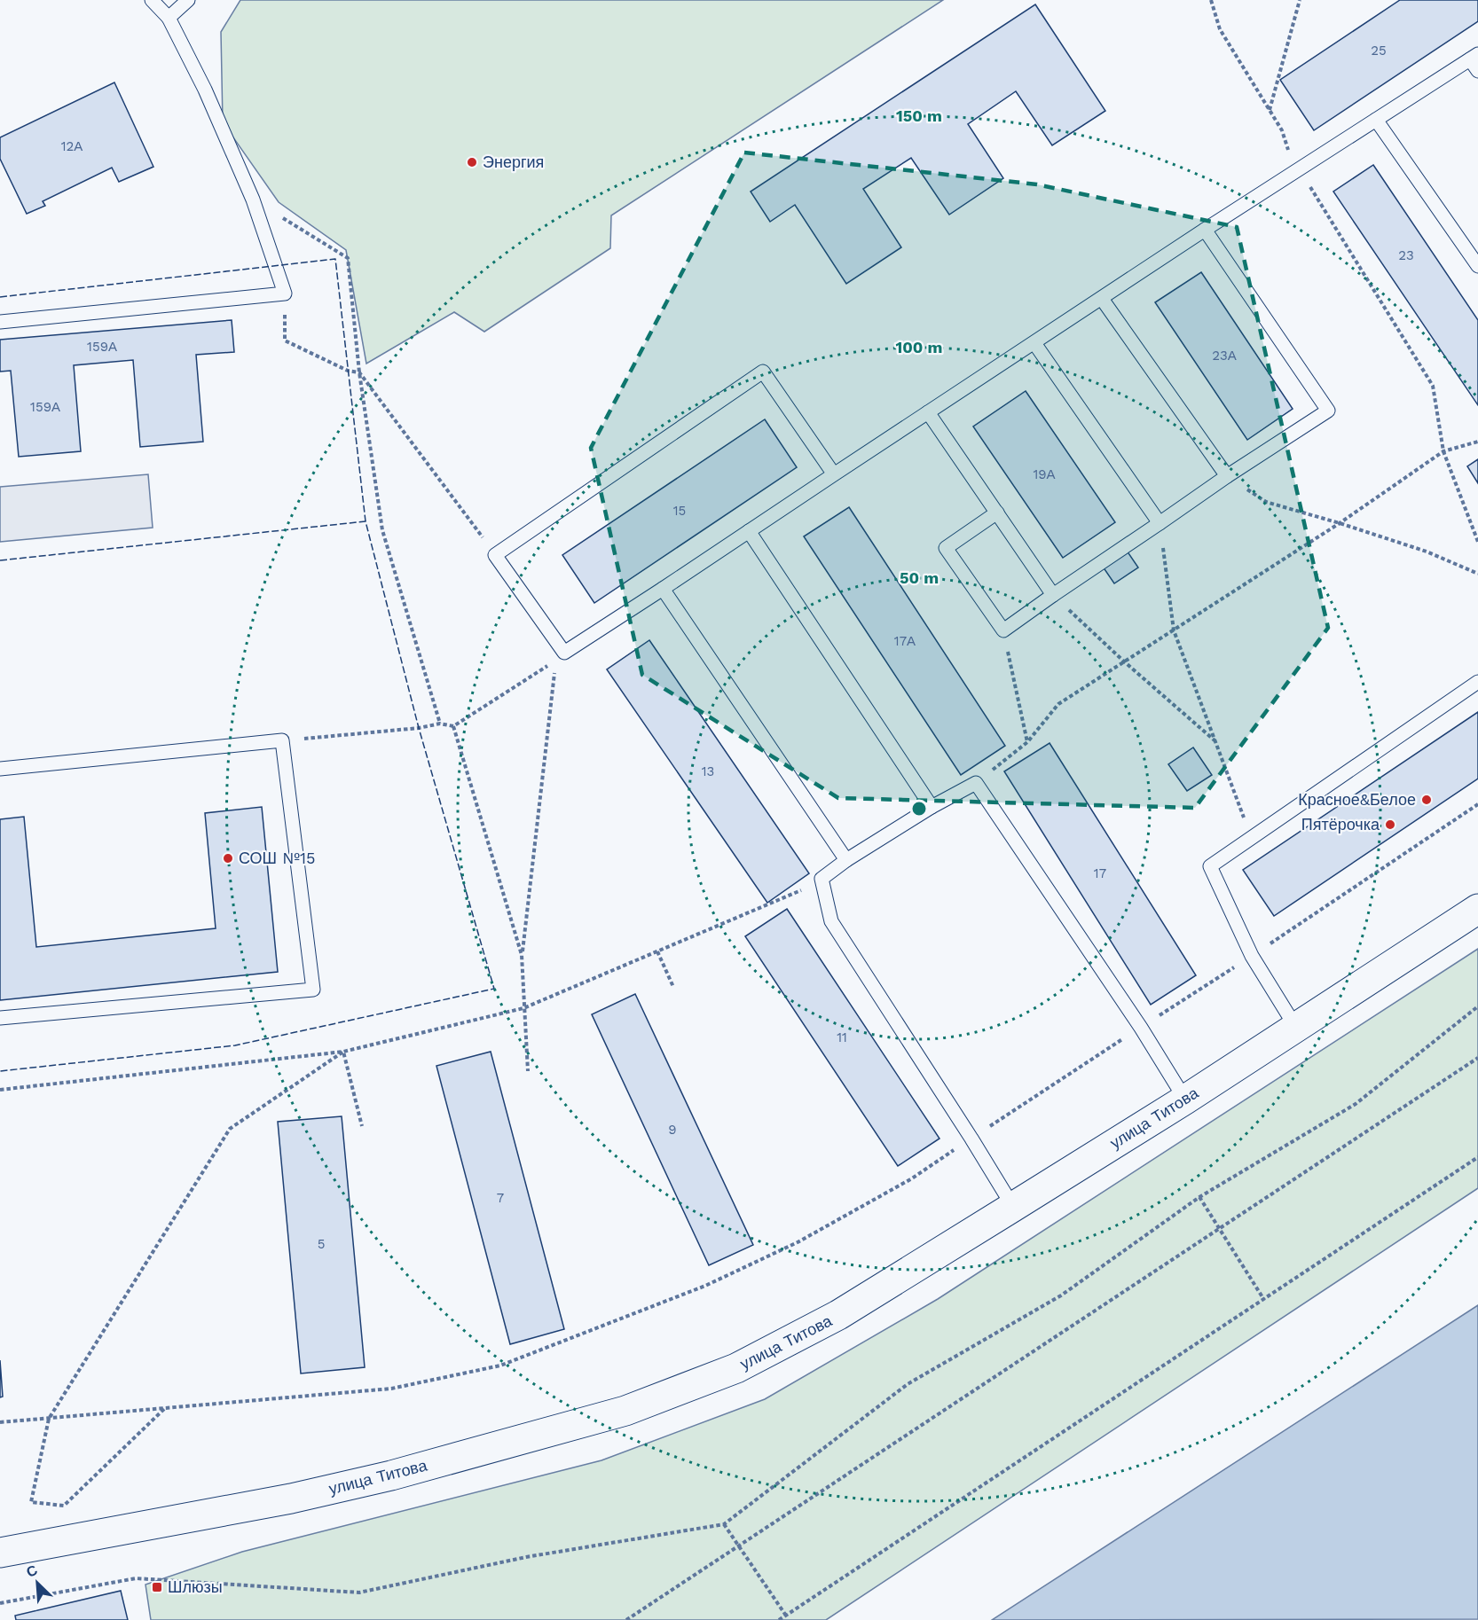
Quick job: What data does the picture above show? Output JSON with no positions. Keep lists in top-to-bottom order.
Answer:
{
  "streets": {
    "main road": ["улица Титова"]
  },
  "places": {
    "other": [
      "Энергия",
      "Красное&Белое",
      "Пятёрочка",
      "СОШ №15"
    ],
    "transit": ["Шлюзы"]
  },
  "house_numbers": [
    "25",
    "12А",
    "23",
    "159А",
    "23А",
    "159А",
    "19А",
    "15",
    "17А",
    "13",
    "17",
    "11",
    "9",
    "7",
    "5"
  ],
  "north": "top left",
  "rings": ["150 m", "100 m", "50 m"]
}
